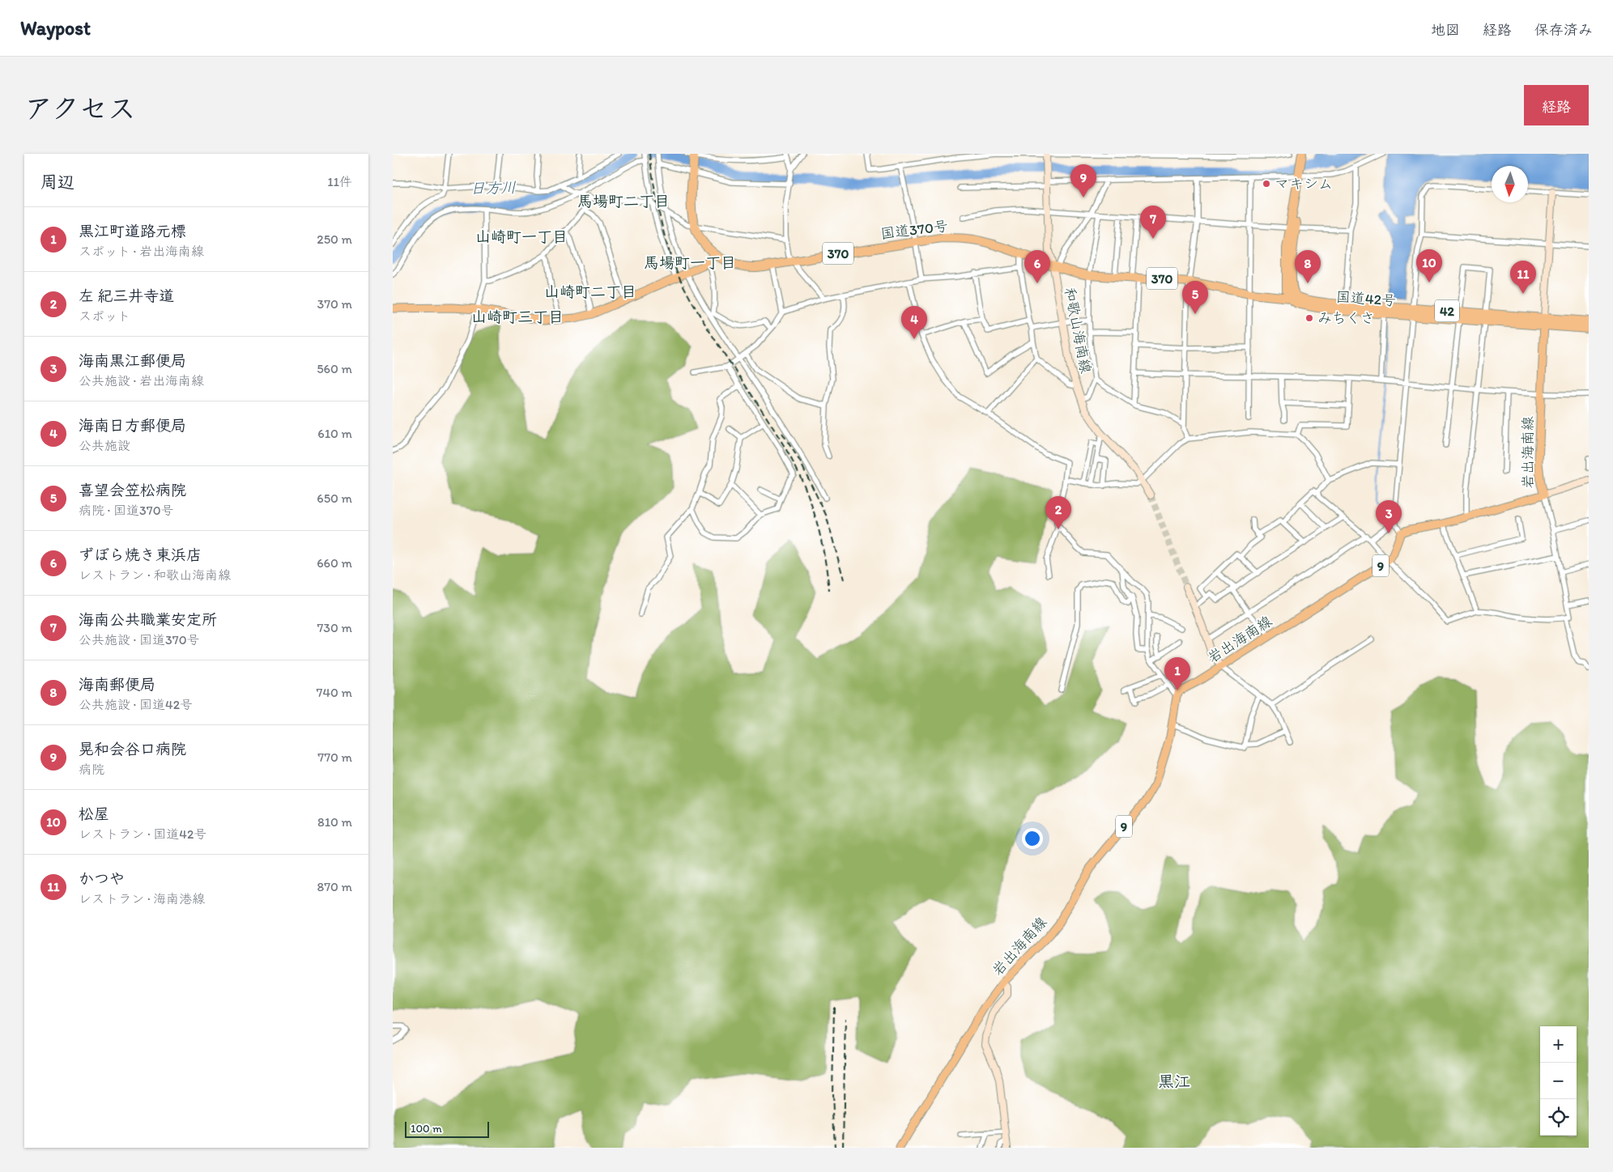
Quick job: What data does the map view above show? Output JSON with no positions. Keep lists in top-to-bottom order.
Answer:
{
  "streets": {
    "highway": [
      "国道370号",
      "370",
      "国道42号",
      "42"
    ],
    "main road": ["和歌山海南線", "岩出海南線", "9"]
  },
  "crossings": [
    ["国道370号", "国道42号"],
    ["国道370号", "和歌山海南線"],
    ["国道42号", "岩出海南線"],
    ["岩出海南線", "9"]
  ],
  "districts": [
    "馬場町二丁目",
    "山崎町一丁目",
    "馬場町一丁目",
    "山崎町二丁目",
    "山崎町三丁目",
    "黒江"
  ],
  "water": ["日方川"],
  "places": ["マキシム", "みちくさ"],
  "scale_bar": "100 m",
  "north": "bottom",
  "page": {
    "header": "Waypost",
    "nav": ["地図", "経路", "保存済み"],
    "title": "アクセス",
    "buttons": "経路",
    "heading": ["周辺", "11件"],
    "pins": [
      "9",
      "7",
      "10",
      "6",
      "8",
      "11",
      "5",
      "4",
      "2",
      "3",
      "1"
    ],
    "list": [
      {
        "mark": "1",
        "name": "黒江町道路元標",
        "note": "スポット · 岩出海南線",
        "value": "250 m"
      },
      {
        "mark": "2",
        "name": "左 紀三井寺道",
        "note": "スポット",
        "value": "370 m"
      },
      {
        "mark": "3",
        "name": "海南黒江郵便局",
        "note": "公共施設 · 岩出海南線",
        "value": "560 m"
      },
      {
        "mark": "4",
        "name": "海南日方郵便局",
        "note": "公共施設",
        "value": "610 m"
      },
      {
        "mark": "5",
        "name": "喜望会笠松病院",
        "note": "病院 · 国道370号",
        "value": "650 m"
      },
      {
        "mark": "6",
        "name": "ずぼら焼き東浜店",
        "note": "レストラン · 和歌山海南線",
        "value": "660 m"
      },
      {
        "mark": "7",
        "name": "海南公共職業安定所",
        "note": "公共施設 · 国道370号",
        "value": "730 m"
      },
      {
        "mark": "8",
        "name": "海南郵便局",
        "note": "公共施設 · 国道42号",
        "value": "740 m"
      },
      {
        "mark": "9",
        "name": "晃和会谷口病院",
        "note": "病院",
        "value": "770 m"
      },
      {
        "mark": "10",
        "name": "松屋",
        "note": "レストラン · 国道42号",
        "value": "810 m"
      },
      {
        "mark": "11",
        "name": "かつや",
        "note": "レストラン · 海南港線",
        "value": "870 m"
      }
    ],
    "map_buttons": ["+", "−"],
    "scale": "100 m"
  }
}
